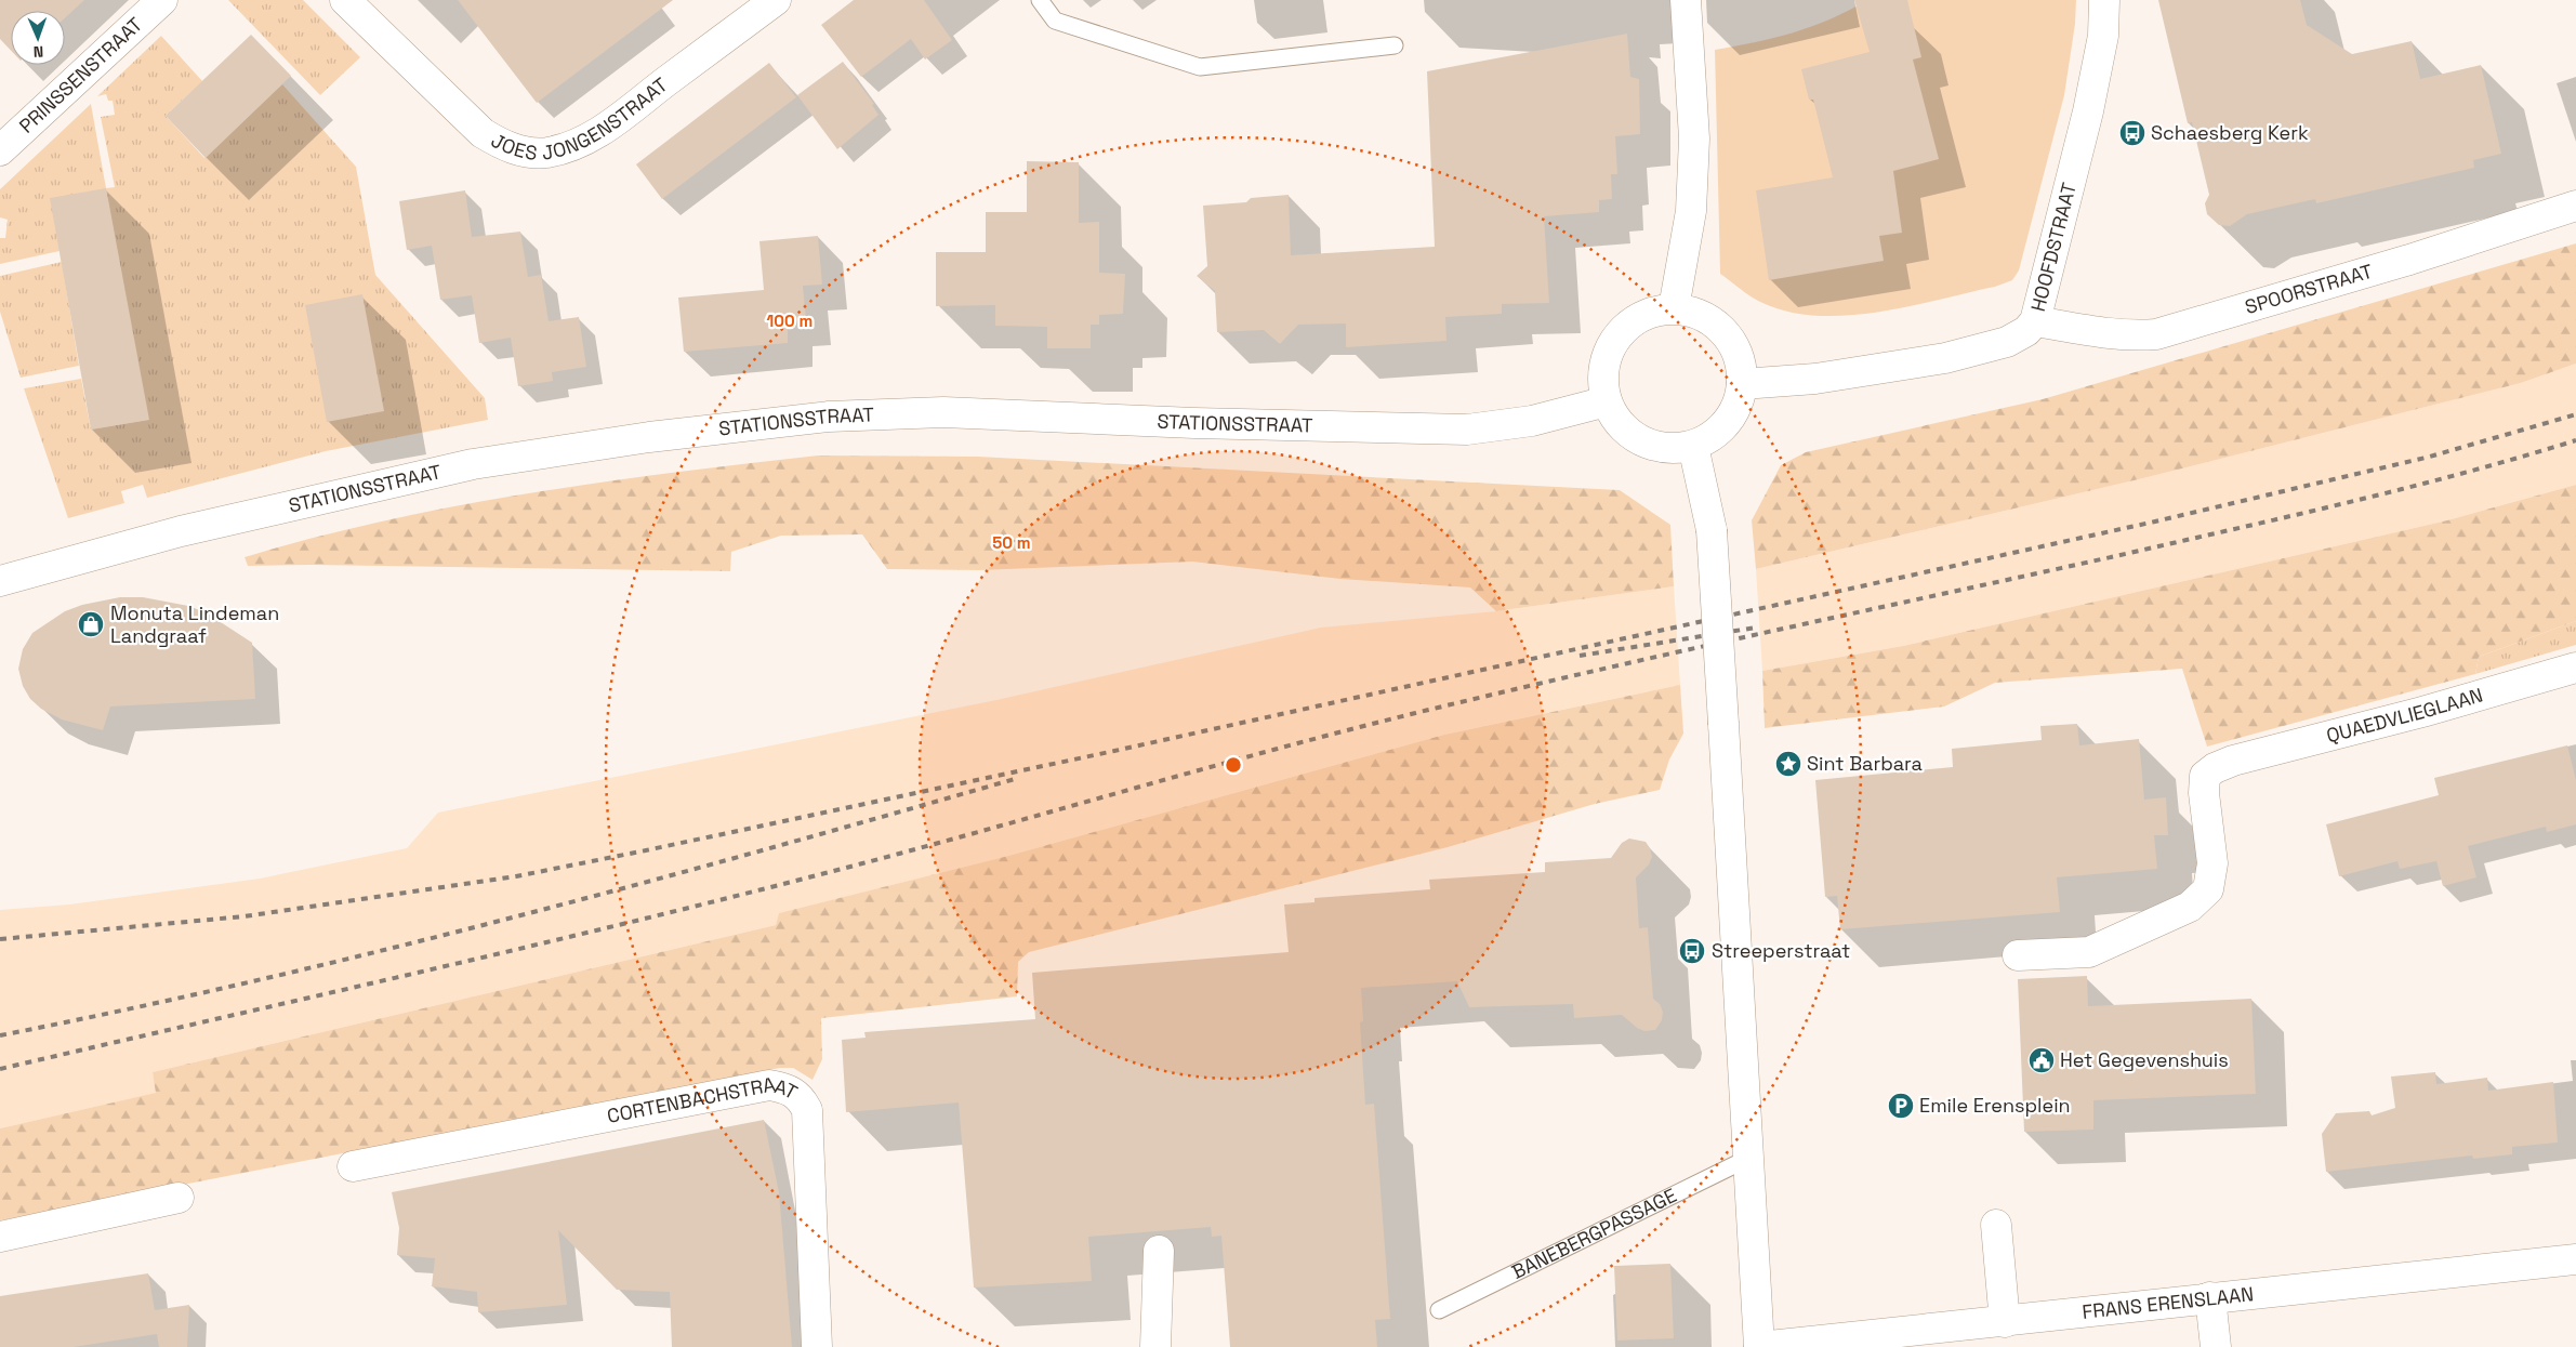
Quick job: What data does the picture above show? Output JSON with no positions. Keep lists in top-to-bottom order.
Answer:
{
  "streets": {
    "street": [
      "PRINSSENSTRAAT",
      "JOES JONGENSTRAAT",
      "HOOFDSTRAAT",
      "SPOORSTRAAT",
      "STATIONSSTRAAT",
      "QUAEDVLIEGLAAN",
      "CORTENBACHSTRAAT",
      "FRANS ERENSLAAN"
    ],
    "lane": ["BANEBERGPASSAGE"]
  },
  "crossings": [
    ["HOOFDSTRAAT", "SPOORSTRAAT"],
    ["HOOFDSTRAAT", "STATIONSSTRAAT"]
  ],
  "places": {
    "bus stop": ["Schaesberg Kerk", "Streeperstraat"],
    "shop": ["Monuta Lindeman Landgraaf"],
    "place": ["Sint Barbara"],
    "public building": ["Het Gegevenshuis"],
    "parking": ["Emile Erensplein"]
  },
  "north": "bottom",
  "rings": ["100 m", "50 m"]
}
